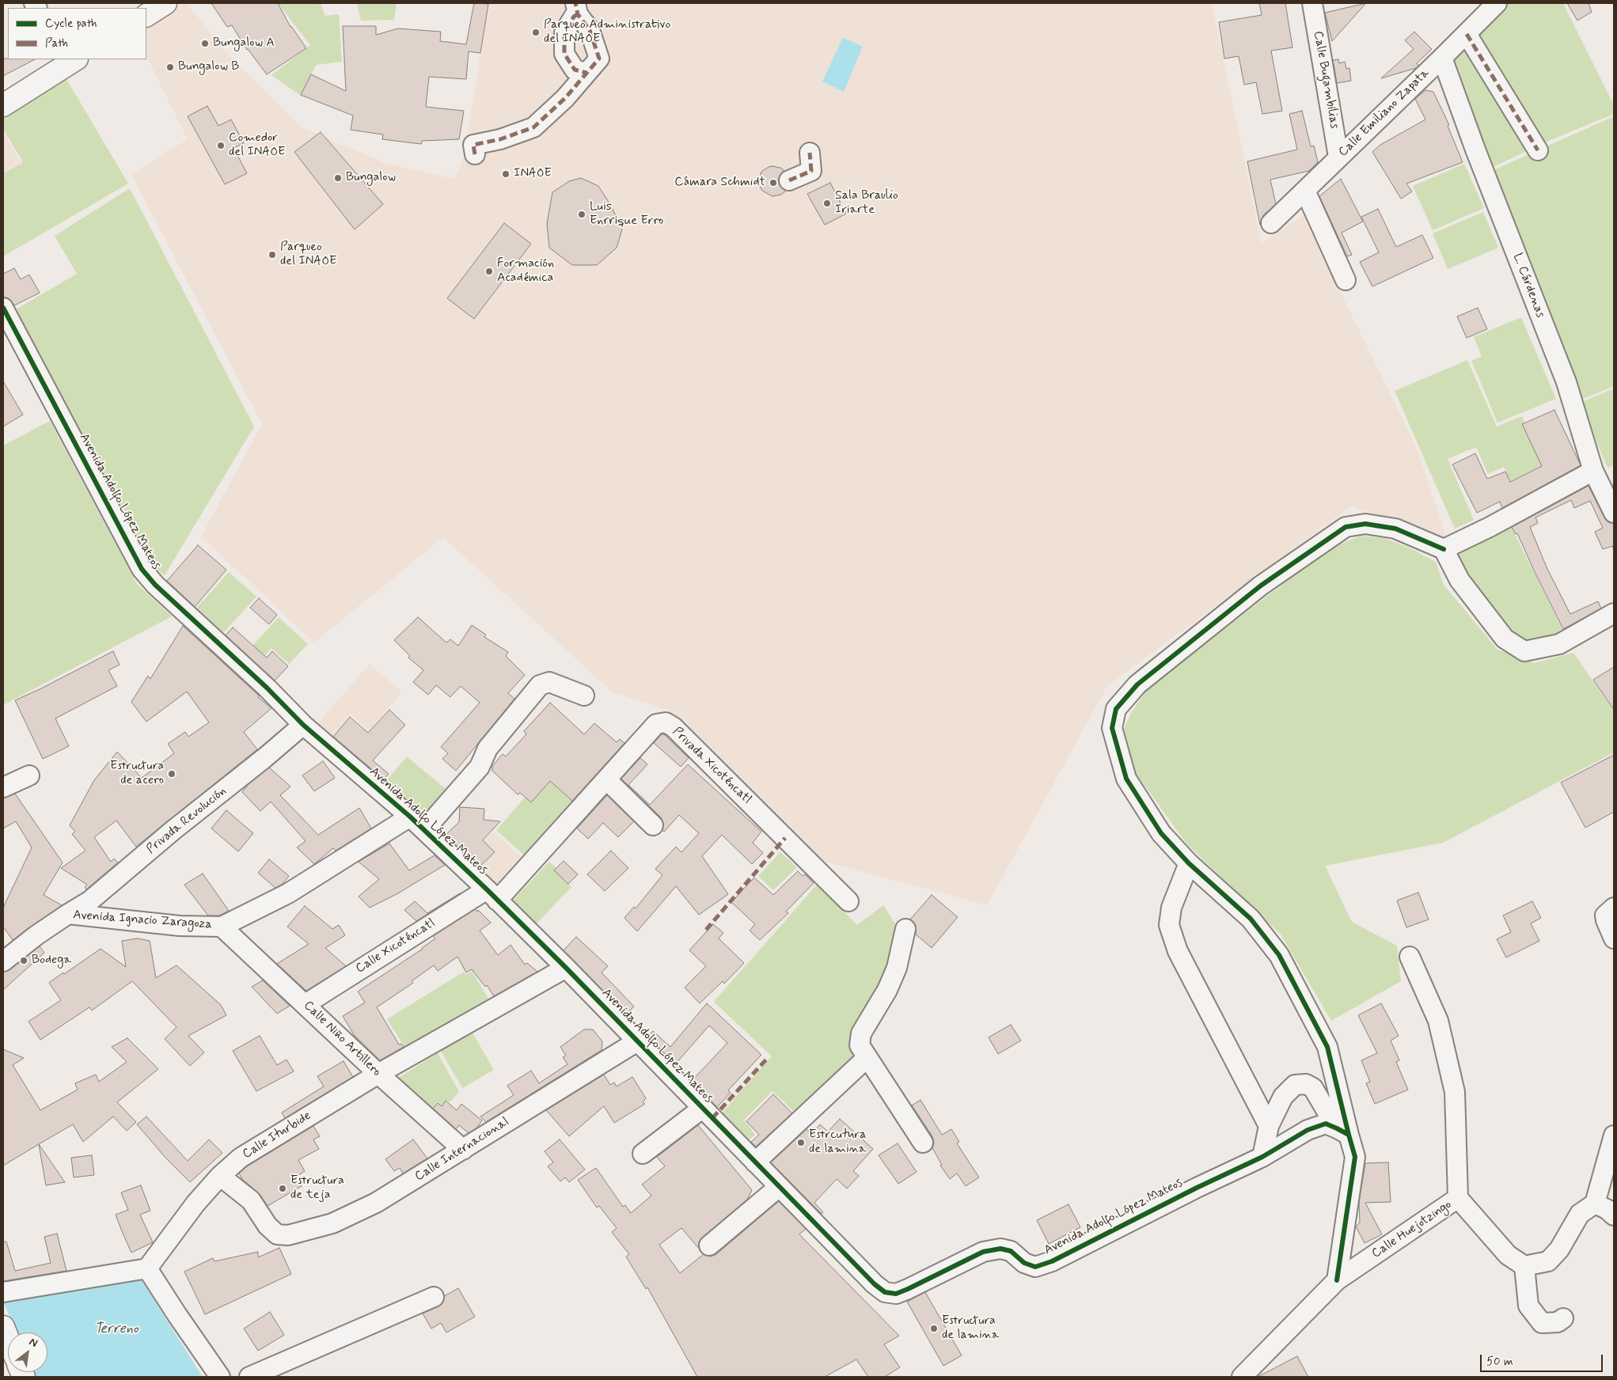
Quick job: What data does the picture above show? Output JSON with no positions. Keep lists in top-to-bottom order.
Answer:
{
  "streets": {
    "street": [
      "Calle Bugambilias",
      "Calle Emiliano Zapata",
      "L. Cárdenas",
      "Avenida Adolfo López Mateos",
      "Privada Xicoténcatl",
      "Privada Revolución",
      "Avenida Ignacio Zaragoza",
      "Calle Xicoténcatl",
      "Calle Niño Artillero",
      "Calle Iturbide",
      "Calle Internacional",
      "Calle Huejotzingo"
    ]
  },
  "crossings": [
    ["Calle Bugambilias", "Calle Emiliano Zapata"],
    ["Calle Emiliano Zapata", "L. Cárdenas"],
    ["Avenida Adolfo López Mateos", "Privada Xicoténcatl"],
    ["Avenida Adolfo López Mateos", "Privada Revolución"],
    ["Avenida Adolfo López Mateos", "Avenida Ignacio Zaragoza"],
    ["Avenida Adolfo López Mateos", "Calle Xicoténcatl"],
    ["Avenida Adolfo López Mateos", "Calle Iturbide"],
    ["Avenida Adolfo López Mateos", "Calle Internacional"],
    ["Privada Xicoténcatl", "Calle Xicoténcatl"],
    ["Privada Revolución", "Avenida Ignacio Zaragoza"],
    ["Avenida Ignacio Zaragoza", "Calle Niño Artillero"],
    ["Calle Xicoténcatl", "Calle Niño Artillero"],
    ["Calle Niño Artillero", "Calle Iturbide"],
    ["Calle Niño Artillero", "Calle Internacional"],
    ["Calle Iturbide", "Calle Internacional"]
  ],
  "water": ["Terreno"],
  "places": [
    "Parqueo Administrativo del INAOE",
    "Bungalow A",
    "Bungalow B",
    "Comedor del INAOE",
    "INAOE",
    "Bungalow",
    "Cámara Schmidt",
    "Sala Braulio Iriarte",
    "Luis Enrrique Erro",
    "Parqueo del INAOE",
    "Formación Académica",
    "Estructura de acero",
    "Bodega",
    "Estrcutura de lamina",
    "Estructura de teja",
    "Estructura de lamina"
  ],
  "legend": ["Cycle path", "Path"],
  "scale_bar": "50 m",
  "north": "top right"
}
